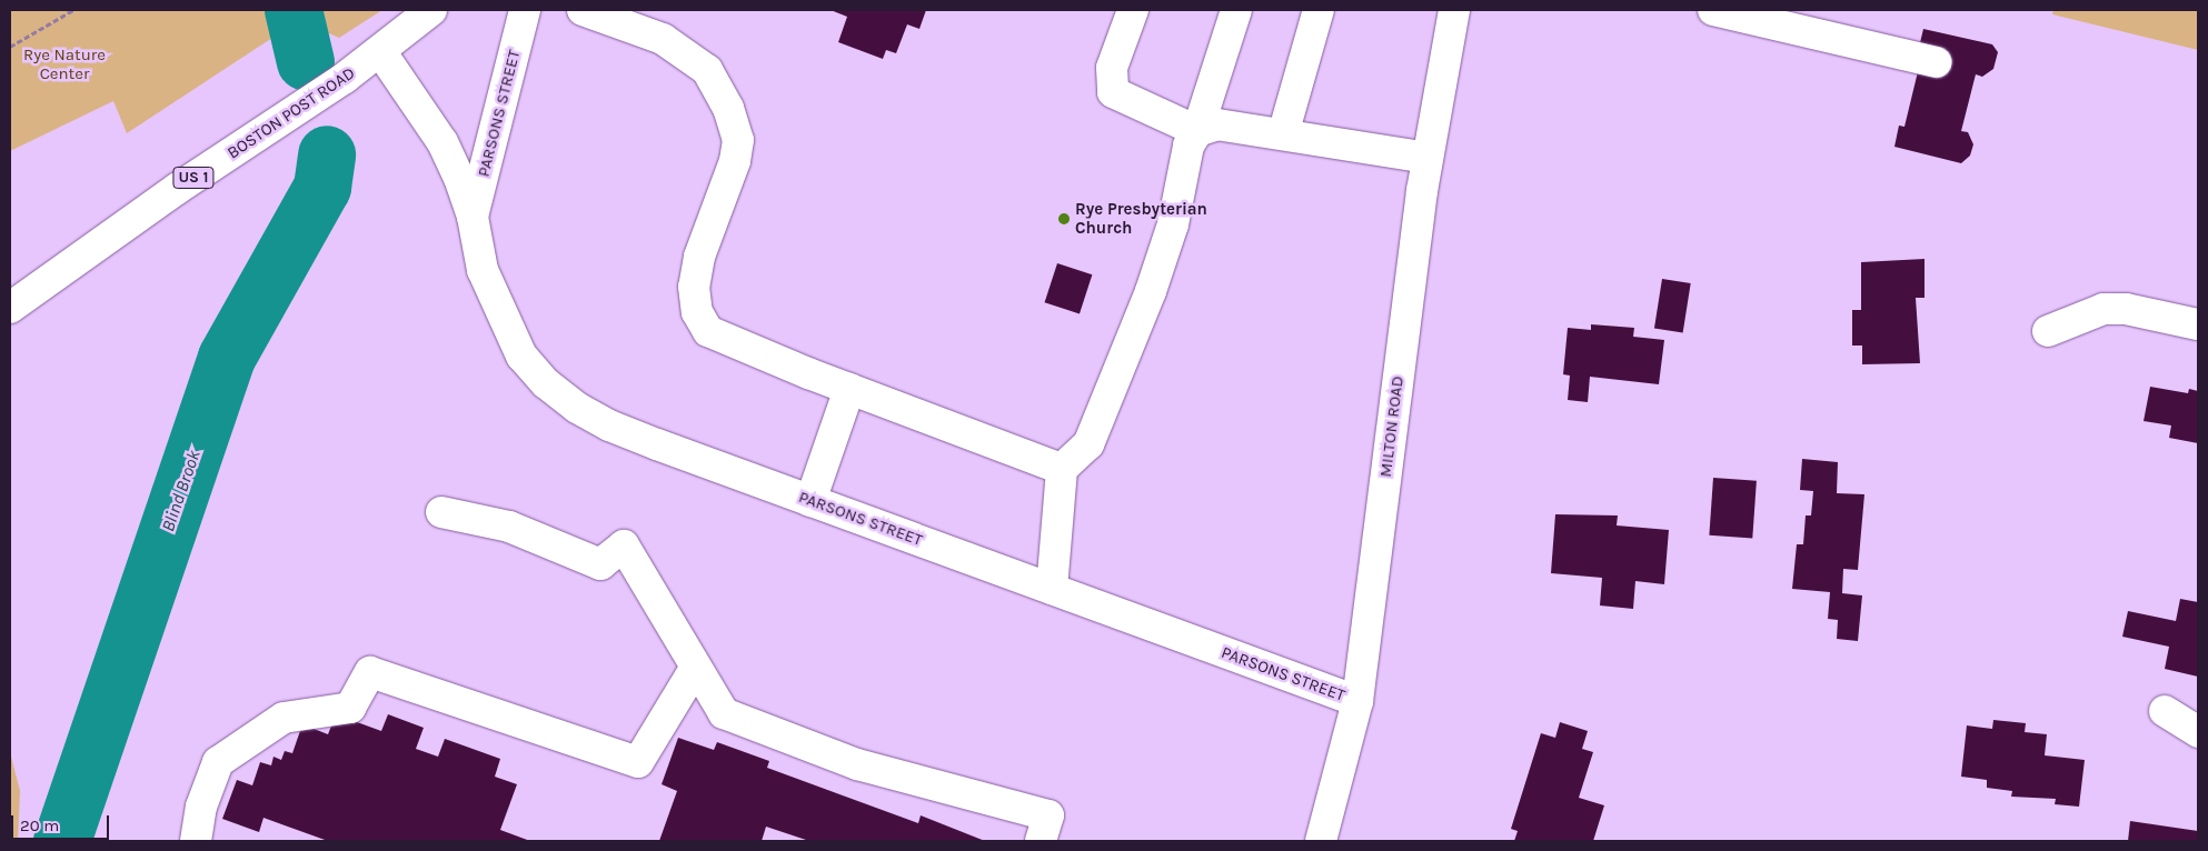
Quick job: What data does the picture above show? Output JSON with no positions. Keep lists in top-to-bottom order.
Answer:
{
  "streets": {
    "street": [
      "BOSTON POST ROAD",
      "PARSONS STREET",
      "US 1",
      "MILTON ROAD"
    ]
  },
  "crossings": [
    ["BOSTON POST ROAD", "PARSONS STREET"],
    ["PARSONS STREET", "MILTON ROAD"]
  ],
  "water": ["Blind Brook"],
  "parks": ["Rye Nature Center"],
  "places": ["Rye Presbyterian Church"],
  "scale_bar": "20 m"
}
